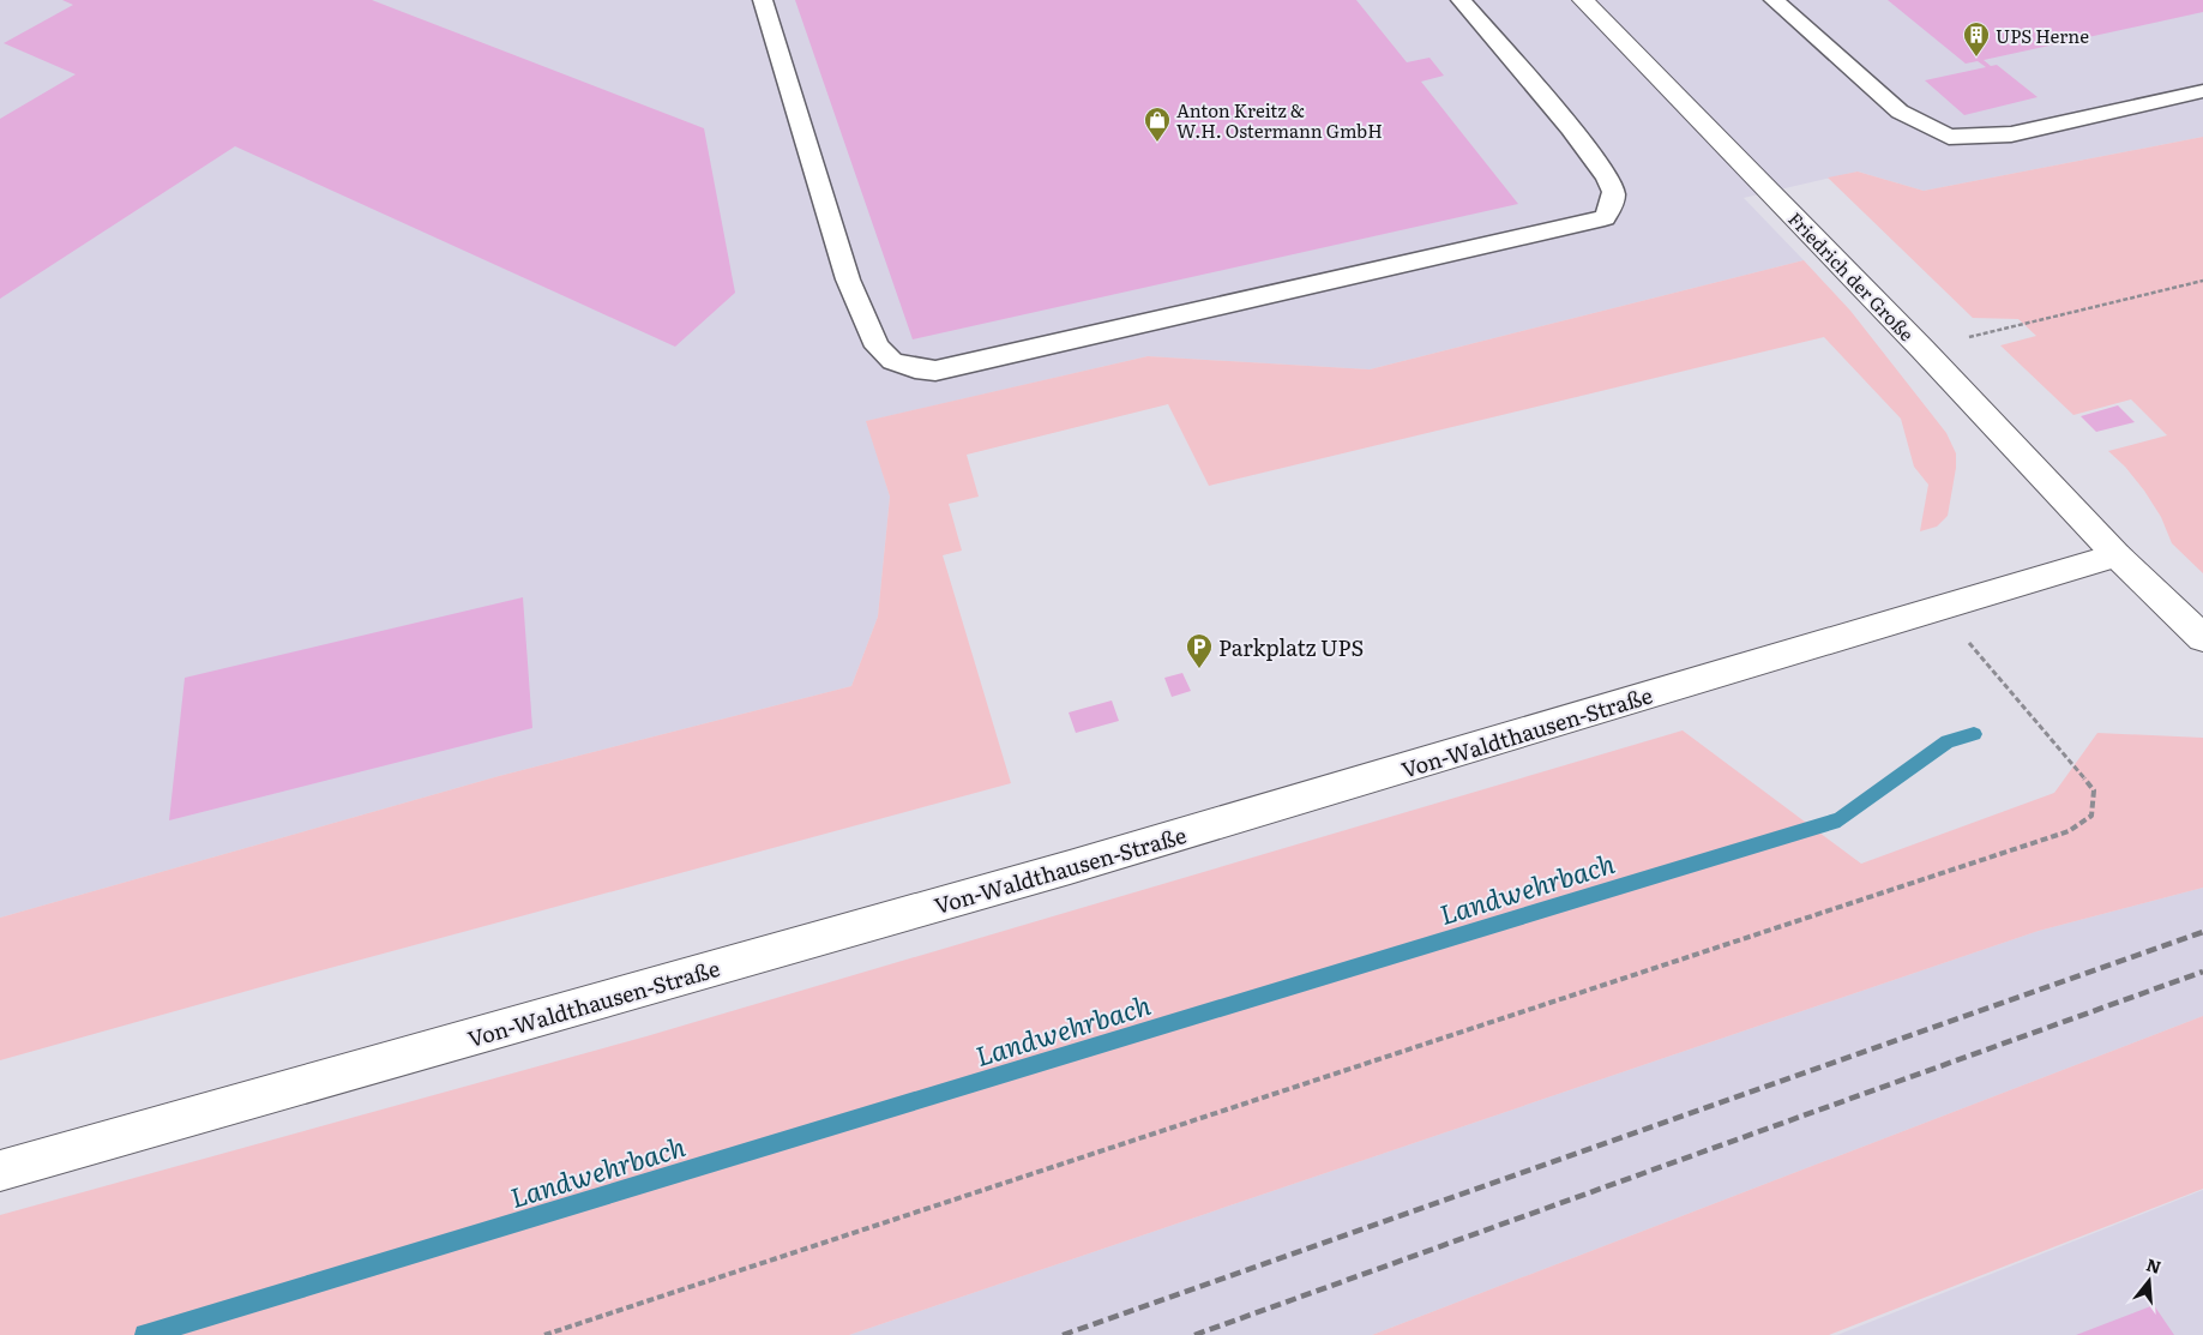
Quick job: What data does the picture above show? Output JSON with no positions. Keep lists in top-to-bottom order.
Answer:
{
  "streets": {
    "street": ["Friedrich der Große", "Von-Waldthausen-Straße"]
  },
  "crossings": [
    ["Friedrich der Große", "Von-Waldthausen-Straße"]
  ],
  "water": ["Landwehrbach"],
  "places": {
    "building": ["UPS Herne"],
    "shop": ["Anton Kreitz & W.H. Ostermann GmbH"],
    "parking": ["Parkplatz UPS"]
  },
  "north": "top"
}
